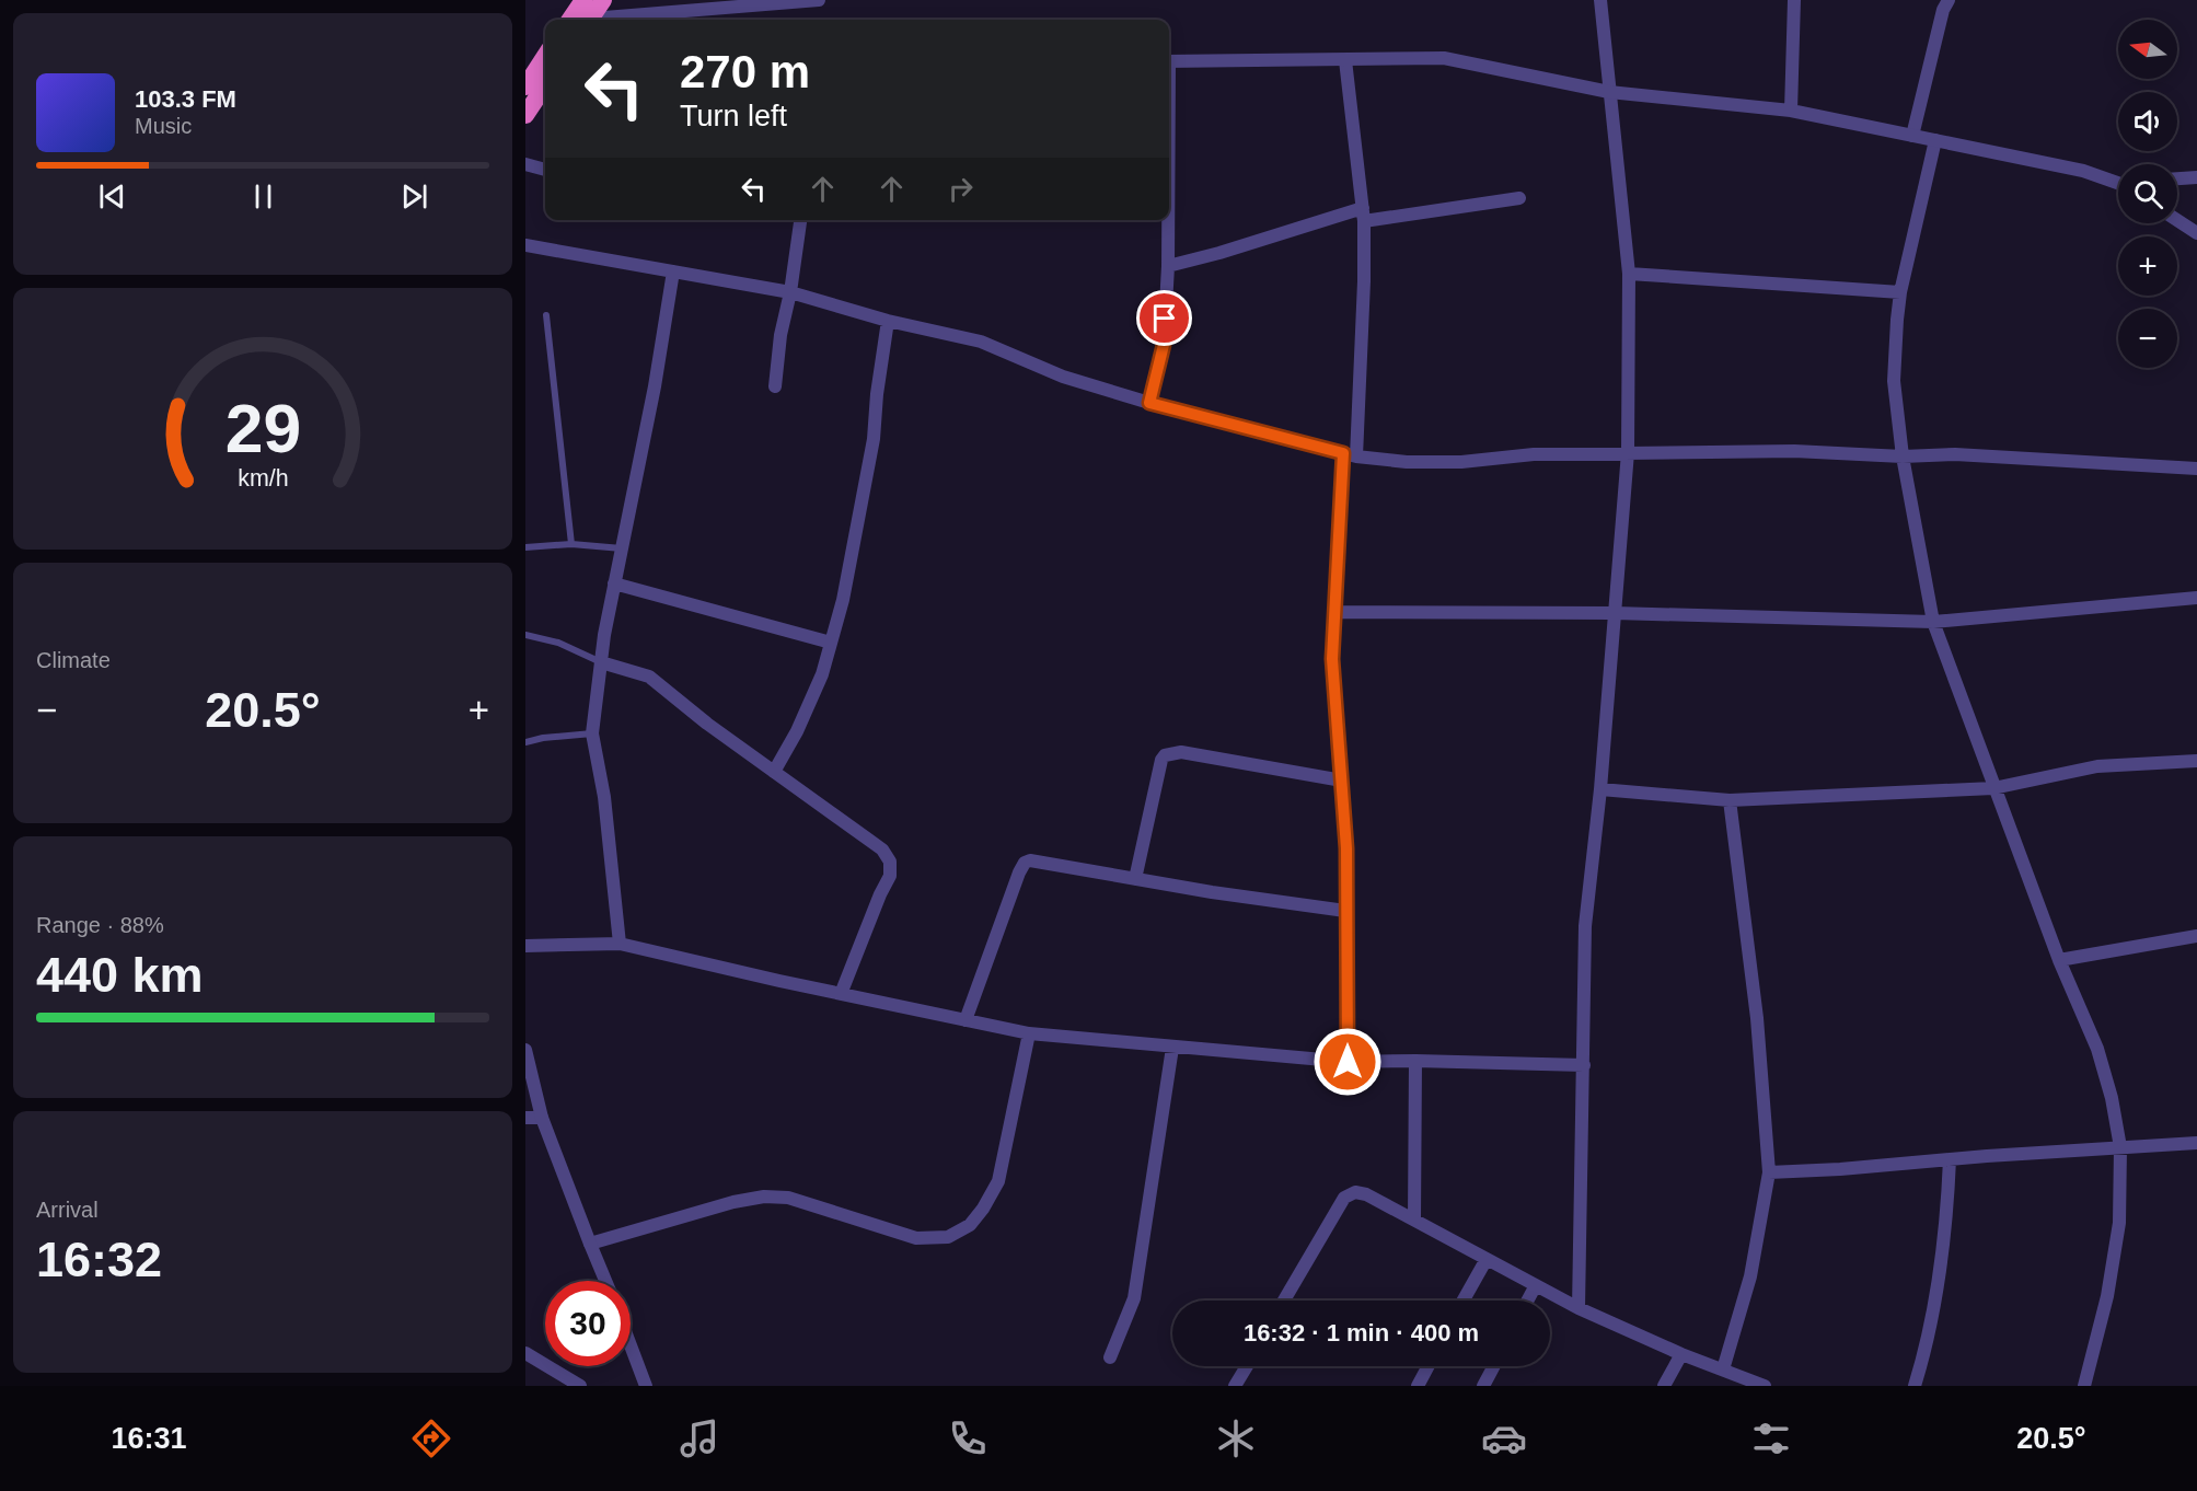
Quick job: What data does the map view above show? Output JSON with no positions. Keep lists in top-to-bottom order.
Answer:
{
  "north": "left",
  "page": {
    "map_buttons": ["+", "−"],
    "turn": ["270 m", "Turn left"],
    "song": ["103.3 FM", "Music"],
    "tile": [
      "Climate",
      ["Range · 88%", "440 km"],
      ["Arrival", "16:32"]
    ],
    "heat": ["−", "20.5°", "+"],
    "limit": "30",
    "trip": "16:32 · 1 min · 400 m",
    "tabs": ["16:31", "20.5°"],
    "gauge": ["29", "km/h"]
  }
}
